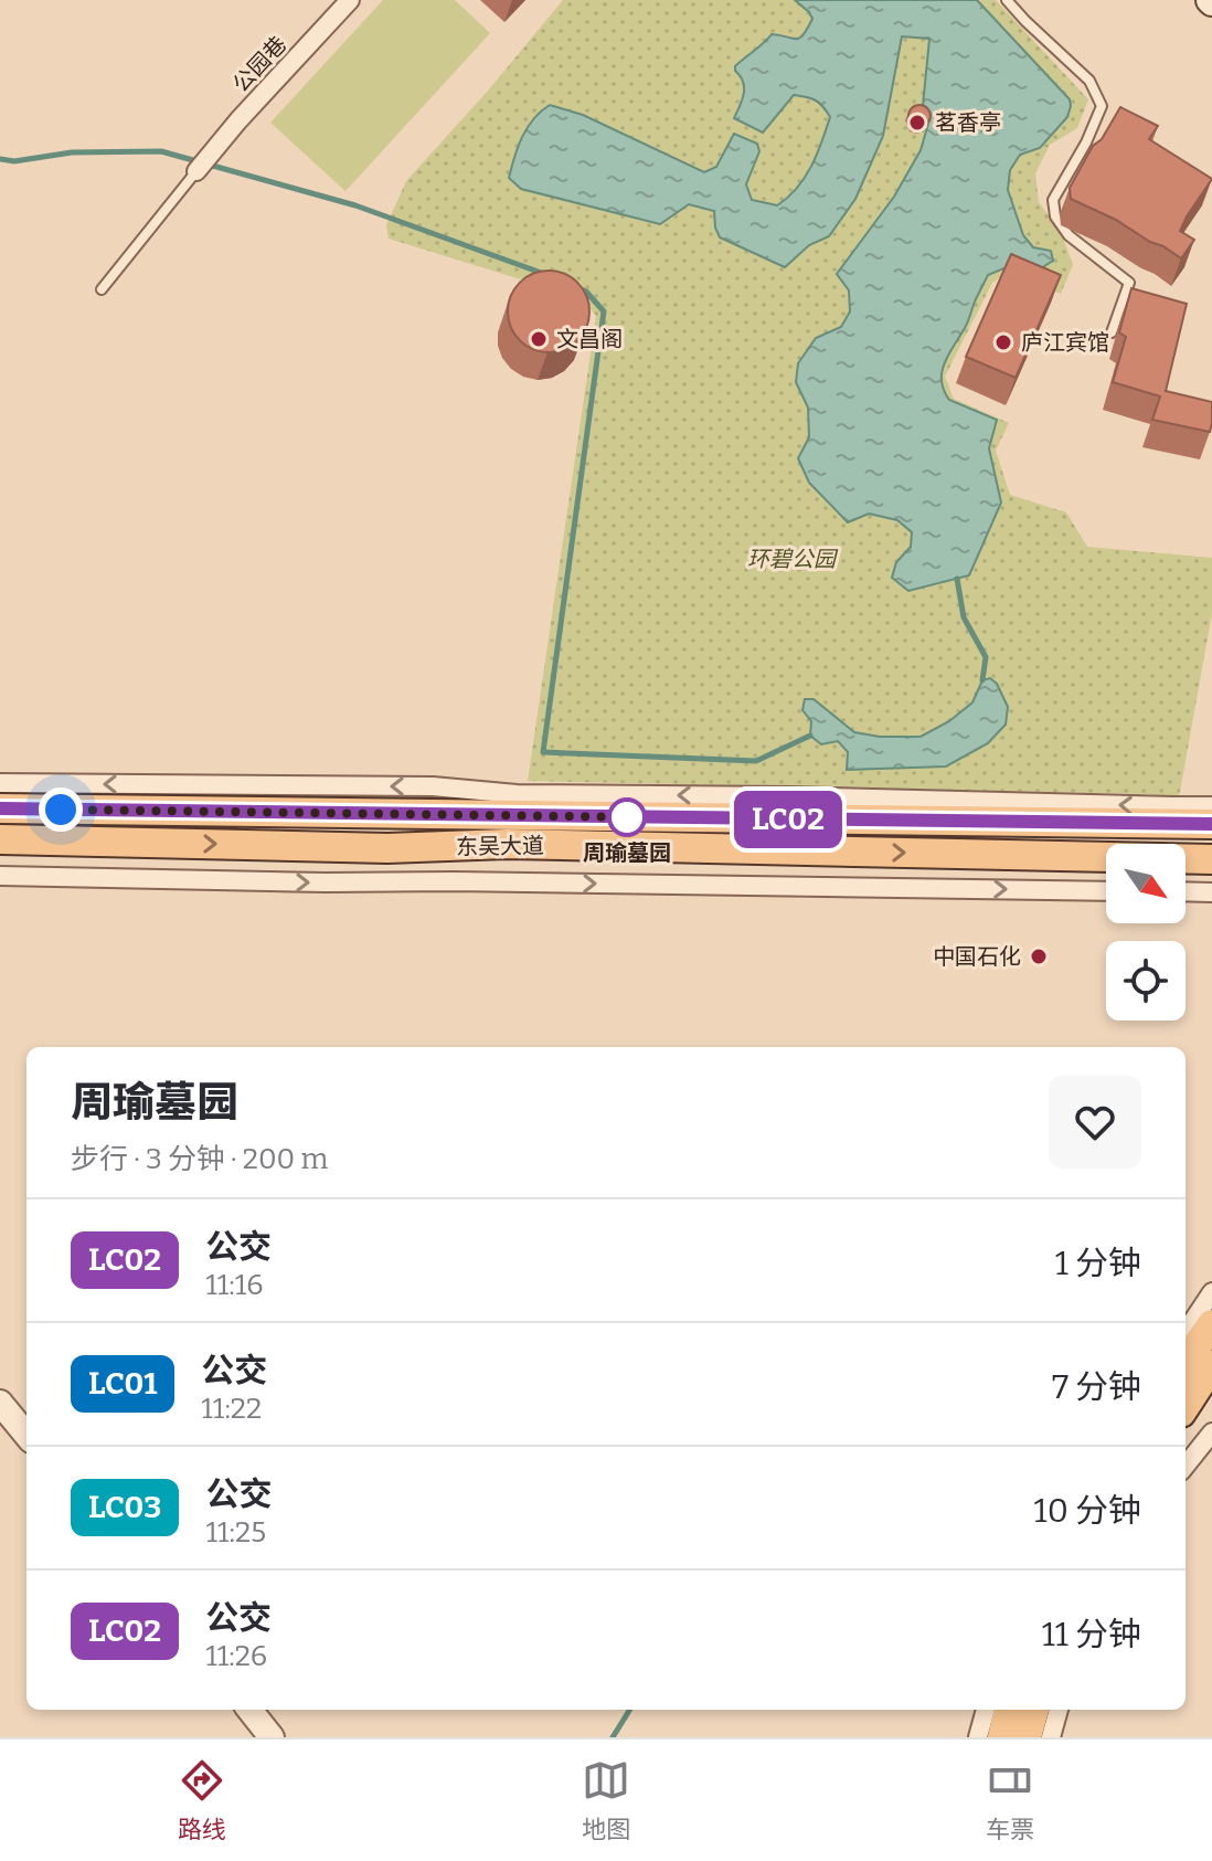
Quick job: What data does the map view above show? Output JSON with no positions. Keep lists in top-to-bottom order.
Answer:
{
  "streets": {
    "main road": ["东吴大道"],
    "street": ["公园巷"]
  },
  "parks": ["环碧公园"],
  "places": [
    "茗香亭",
    "文昌阁",
    "庐江宾馆",
    "周瑜墓园",
    "中国石化"
  ],
  "lines": ["bus line LC02"],
  "north": "bottom right",
  "page": {
    "on_map": "LC02",
    "heading": ["周瑜墓园", "步行 · 3 分钟 · 200 m"],
    "list": [
      {
        "mark": "LC02",
        "name": "公交",
        "note": "11:16",
        "value": "1 分钟"
      },
      {
        "mark": "LC01",
        "name": "公交",
        "note": "11:22",
        "value": "7 分钟"
      },
      {
        "mark": "LC03",
        "name": "公交",
        "note": "11:25",
        "value": "10 分钟"
      },
      {
        "mark": "LC02",
        "name": "公交",
        "note": "11:26",
        "value": "11 分钟"
      }
    ],
    "tabs": ["路线", "地图", "车票"]
  }
}
